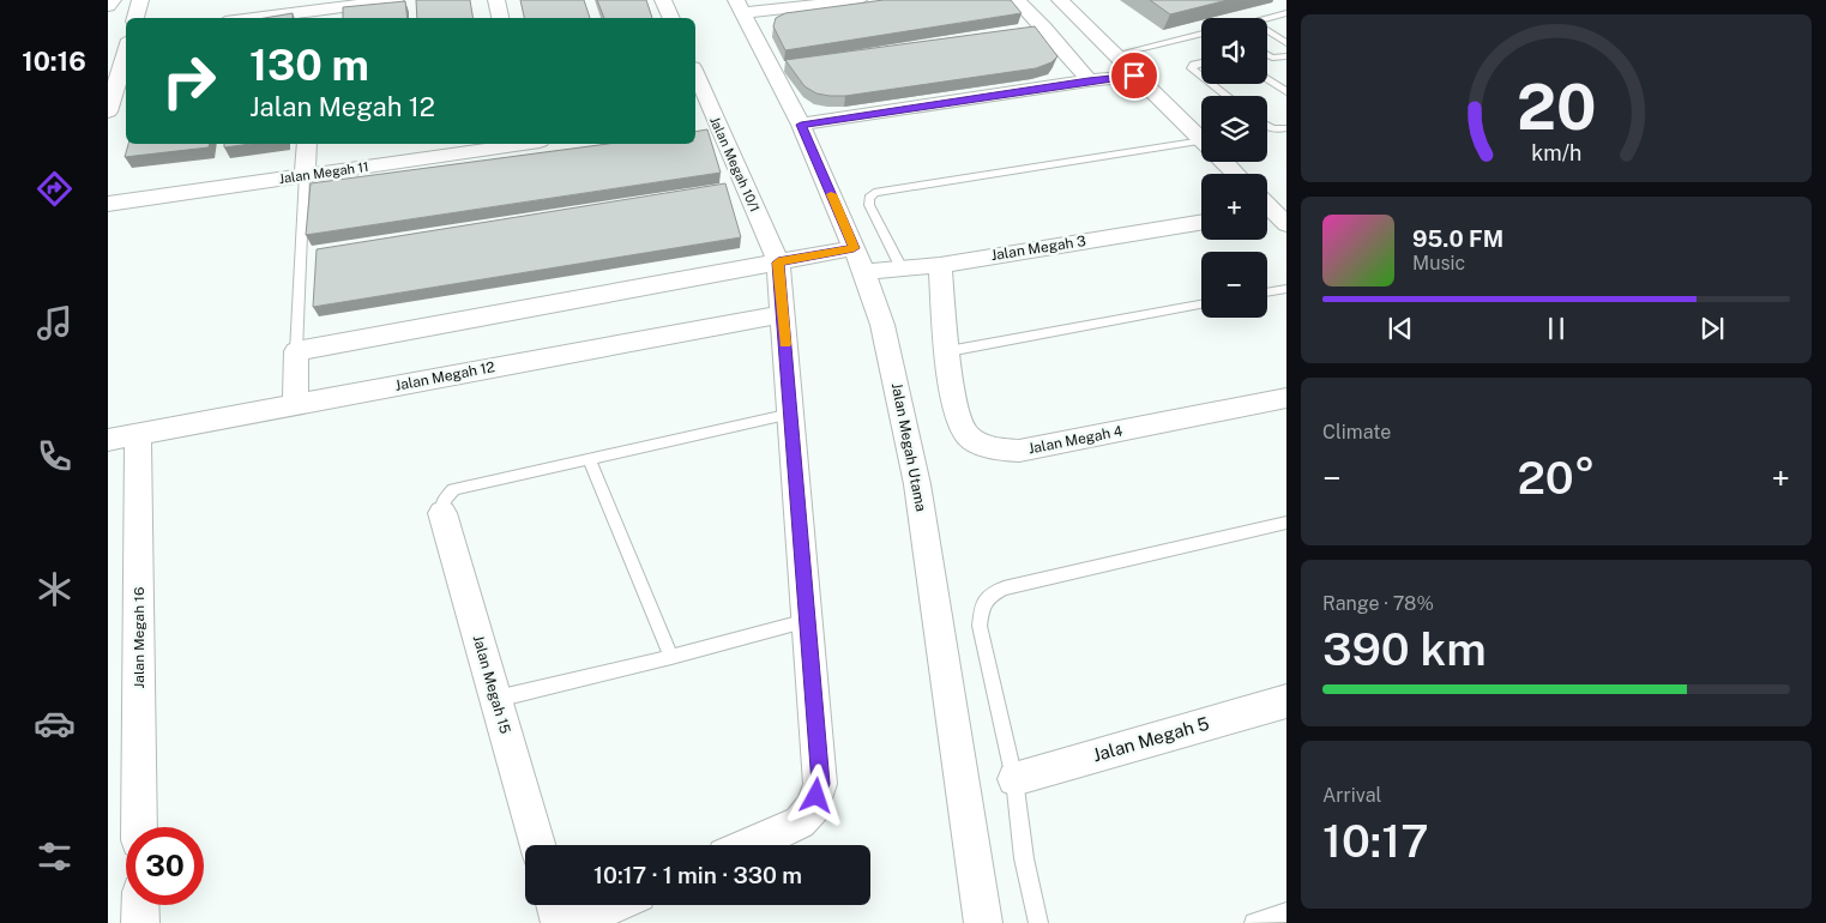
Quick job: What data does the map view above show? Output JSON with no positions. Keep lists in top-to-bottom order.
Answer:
{
  "streets": {
    "street": [
      "Jalan Megah 10/1",
      "Jalan Megah 11",
      "Jalan Megah 3",
      "Jalan Megah 12",
      "Jalan Megah 4",
      "Jalan Megah Utama",
      "Jalan Megah 16",
      "Jalan Megah 15",
      "Jalan Megah 5"
    ]
  },
  "crossings": [
    ["Jalan Megah 10/1", "Jalan Megah 12"],
    ["Jalan Megah 3", "Jalan Megah 4"],
    ["Jalan Megah 3", "Jalan Megah Utama"],
    ["Jalan Megah 12", "Jalan Megah 16"]
  ],
  "page": {
    "tabs": "10:16",
    "map_buttons": ["+", "−"],
    "turn": ["130 m", "Jalan Megah 12"],
    "song": ["95.0 FM", "Music"],
    "tile": [
      "Climate",
      ["Range · 78%", "390 km"],
      ["Arrival", "10:17"]
    ],
    "heat": ["−", "20°", "+"],
    "limit": "30",
    "trip": "10:17 · 1 min · 330 m",
    "gauge": ["20", "km/h"]
  }
}
